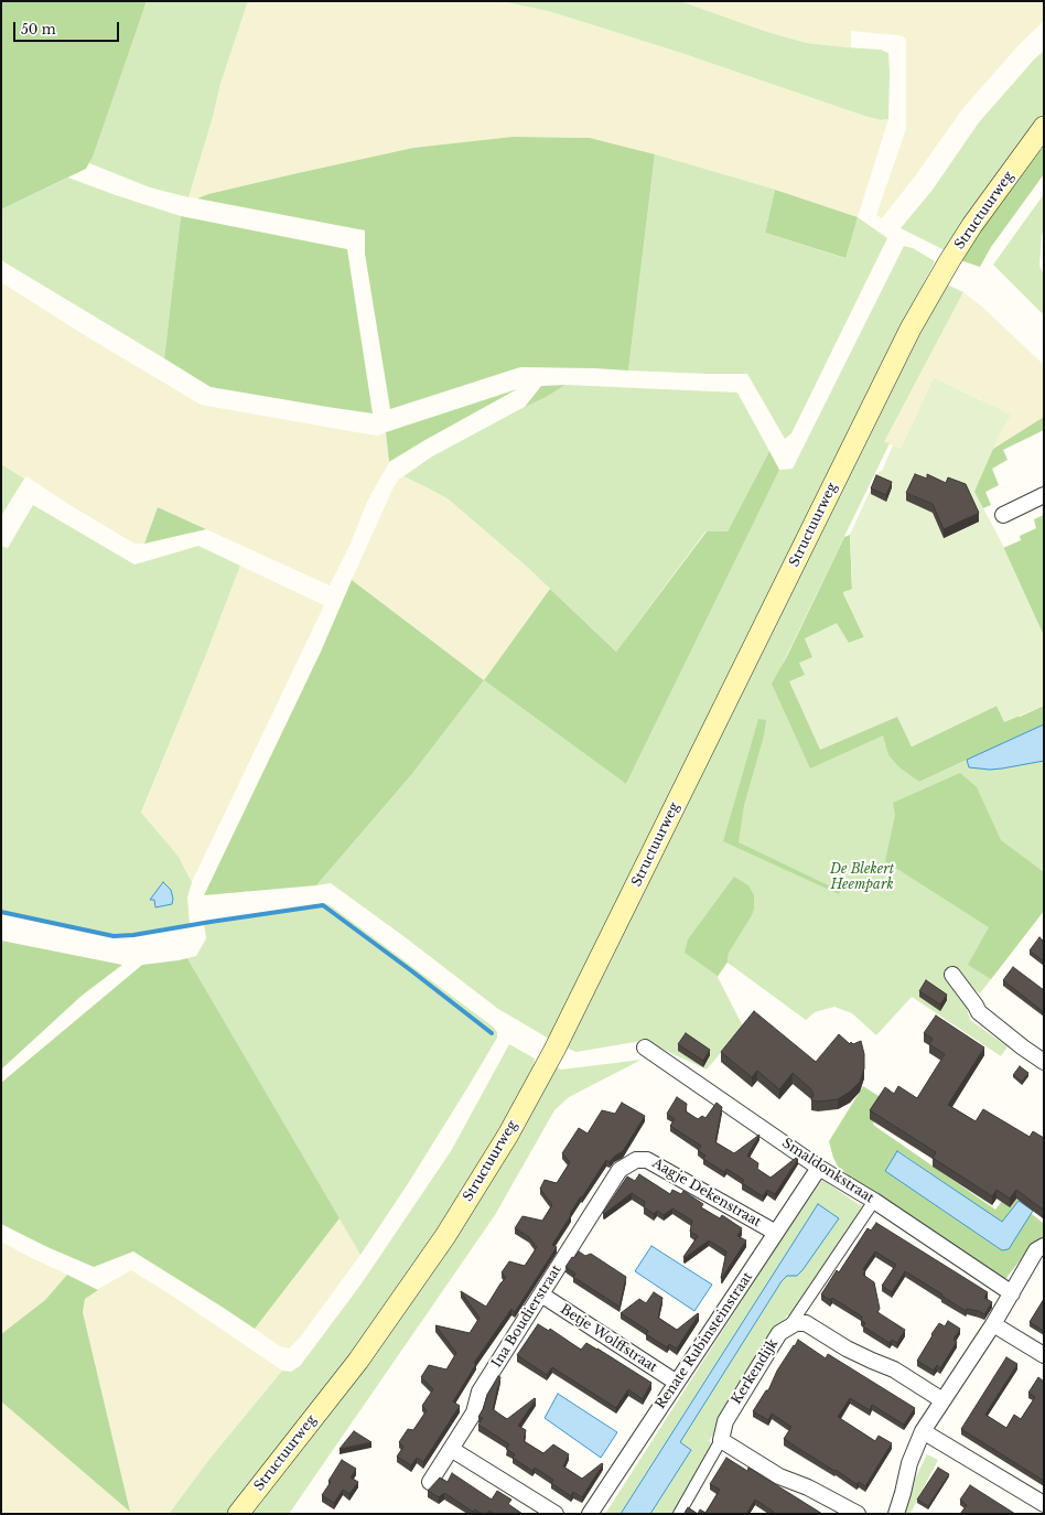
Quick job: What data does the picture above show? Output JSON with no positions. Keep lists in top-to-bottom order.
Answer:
{
  "streets": {
    "main road": ["Structuurweg"],
    "street": [
      "Smaldonkstraat",
      "Aagje Dekenstraat",
      "Ina Boudierstraat",
      "Betje Wolffstraat",
      "Renate Rubinsteinstraat",
      "Kerkendijk"
    ]
  },
  "crossings": [
    ["Smaldonkstraat", "Renate Rubinsteinstraat"],
    ["Aagje Dekenstraat", "Ina Boudierstraat"],
    ["Aagje Dekenstraat", "Renate Rubinsteinstraat"],
    ["Ina Boudierstraat", "Betje Wolffstraat"],
    ["Betje Wolffstraat", "Renate Rubinsteinstraat"]
  ],
  "parks": ["De Blekert Heempark"],
  "scale_bar": "50 m"
}
